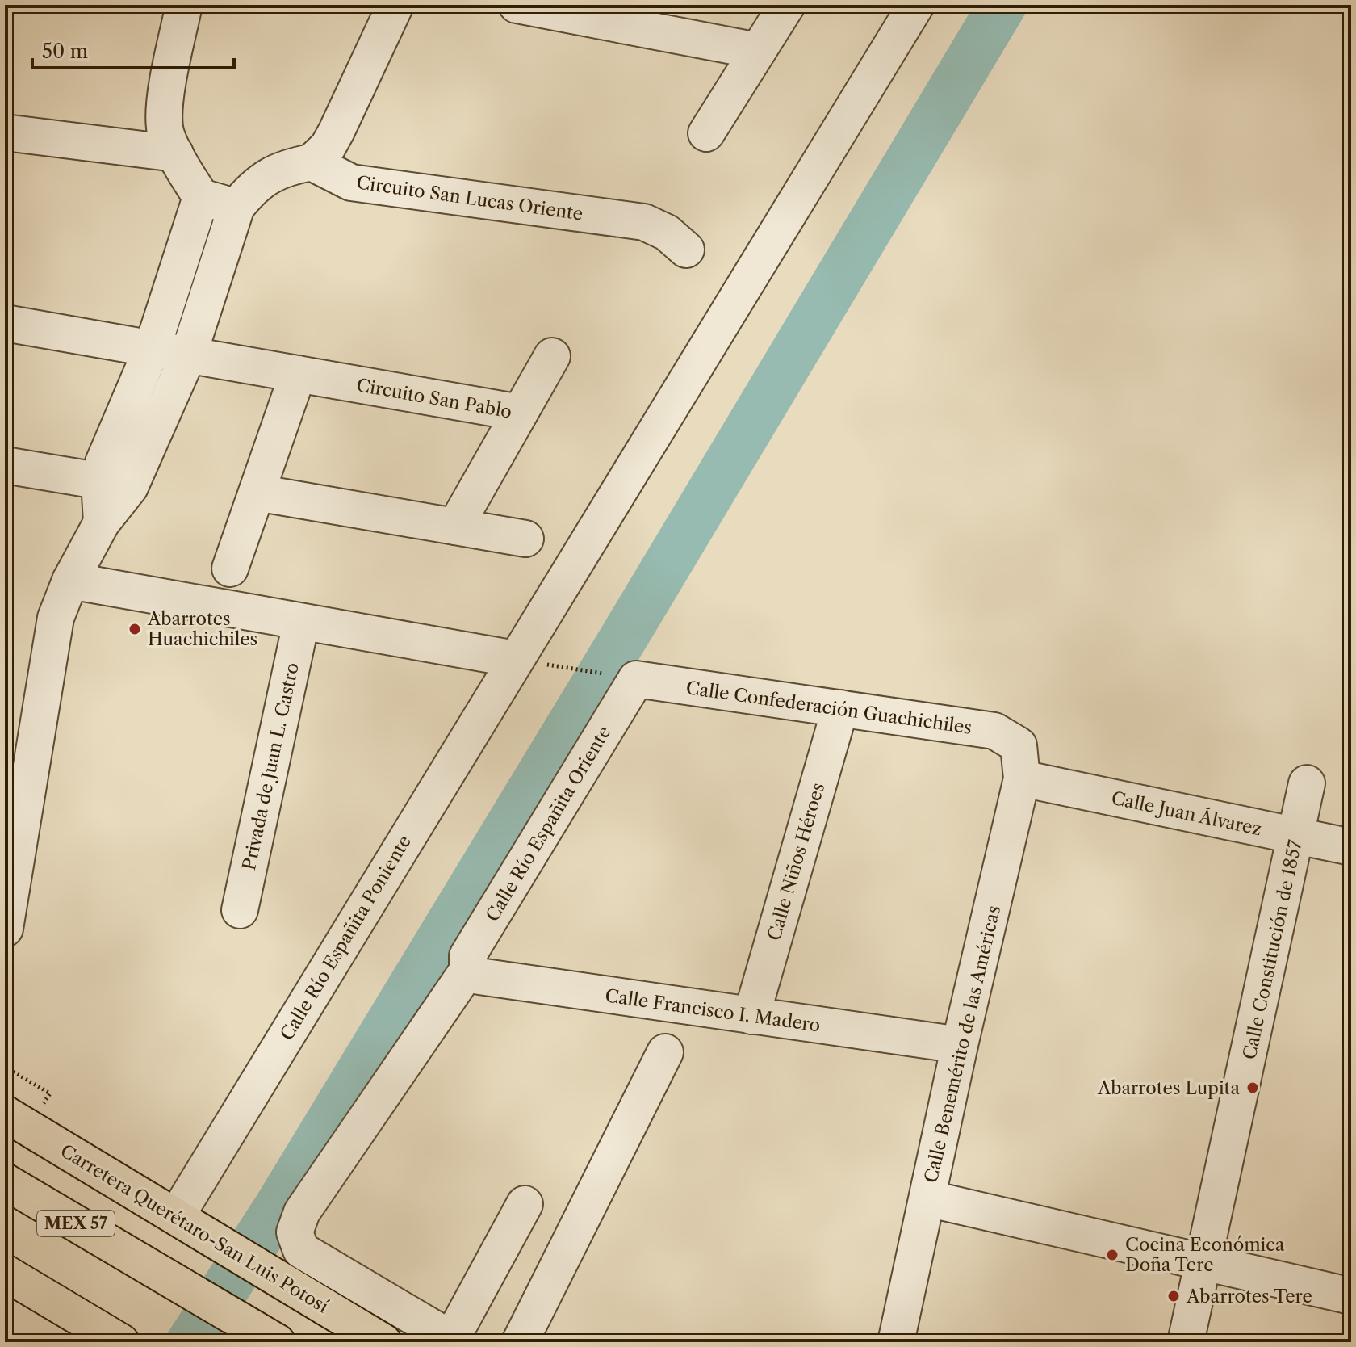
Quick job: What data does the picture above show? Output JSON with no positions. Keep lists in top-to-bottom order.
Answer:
{
  "streets": {
    "main road": ["MEX 57", "Carretera Querétaro-San Luis Potosí"],
    "street": [
      "Circuito San Lucas Oriente",
      "Circuito San Pablo",
      "Calle Confederación Guachichiles",
      "Privada de Juan L. Castro",
      "Calle Juan Álvarez",
      "Calle Río Españita Oriente",
      "Calle Niños Héroes",
      "Calle Río Españita Poniente",
      "Calle Constitución de 1857",
      "Calle Francisco I. Madero",
      "Calle Benemérito de las Américas"
    ]
  },
  "crossings": [
    ["Calle Confederación Guachichiles", "Calle Juan Álvarez"],
    ["Calle Confederación Guachichiles", "Calle Río Españita Oriente"],
    ["Calle Confederación Guachichiles", "Calle Niños Héroes"],
    ["Calle Confederación Guachichiles", "Calle Benemérito de las Américas"],
    ["Calle Juan Álvarez", "Calle Constitución de 1857"],
    ["Calle Juan Álvarez", "Calle Benemérito de las Américas"],
    ["Calle Río Españita Oriente", "Calle Francisco I. Madero"],
    ["Calle Niños Héroes", "Calle Francisco I. Madero"],
    ["Calle Río Españita Poniente", "Carretera Querétaro-San Luis Potosí"],
    ["Calle Francisco I. Madero", "Calle Benemérito de las Américas"]
  ],
  "places": [
    "Abarrotes Huachichiles",
    "Abarrotes Lupita",
    "Cocina Económica Doña Tere",
    "Abarrotes Tere"
  ],
  "scale_bar": "50 m"
}
